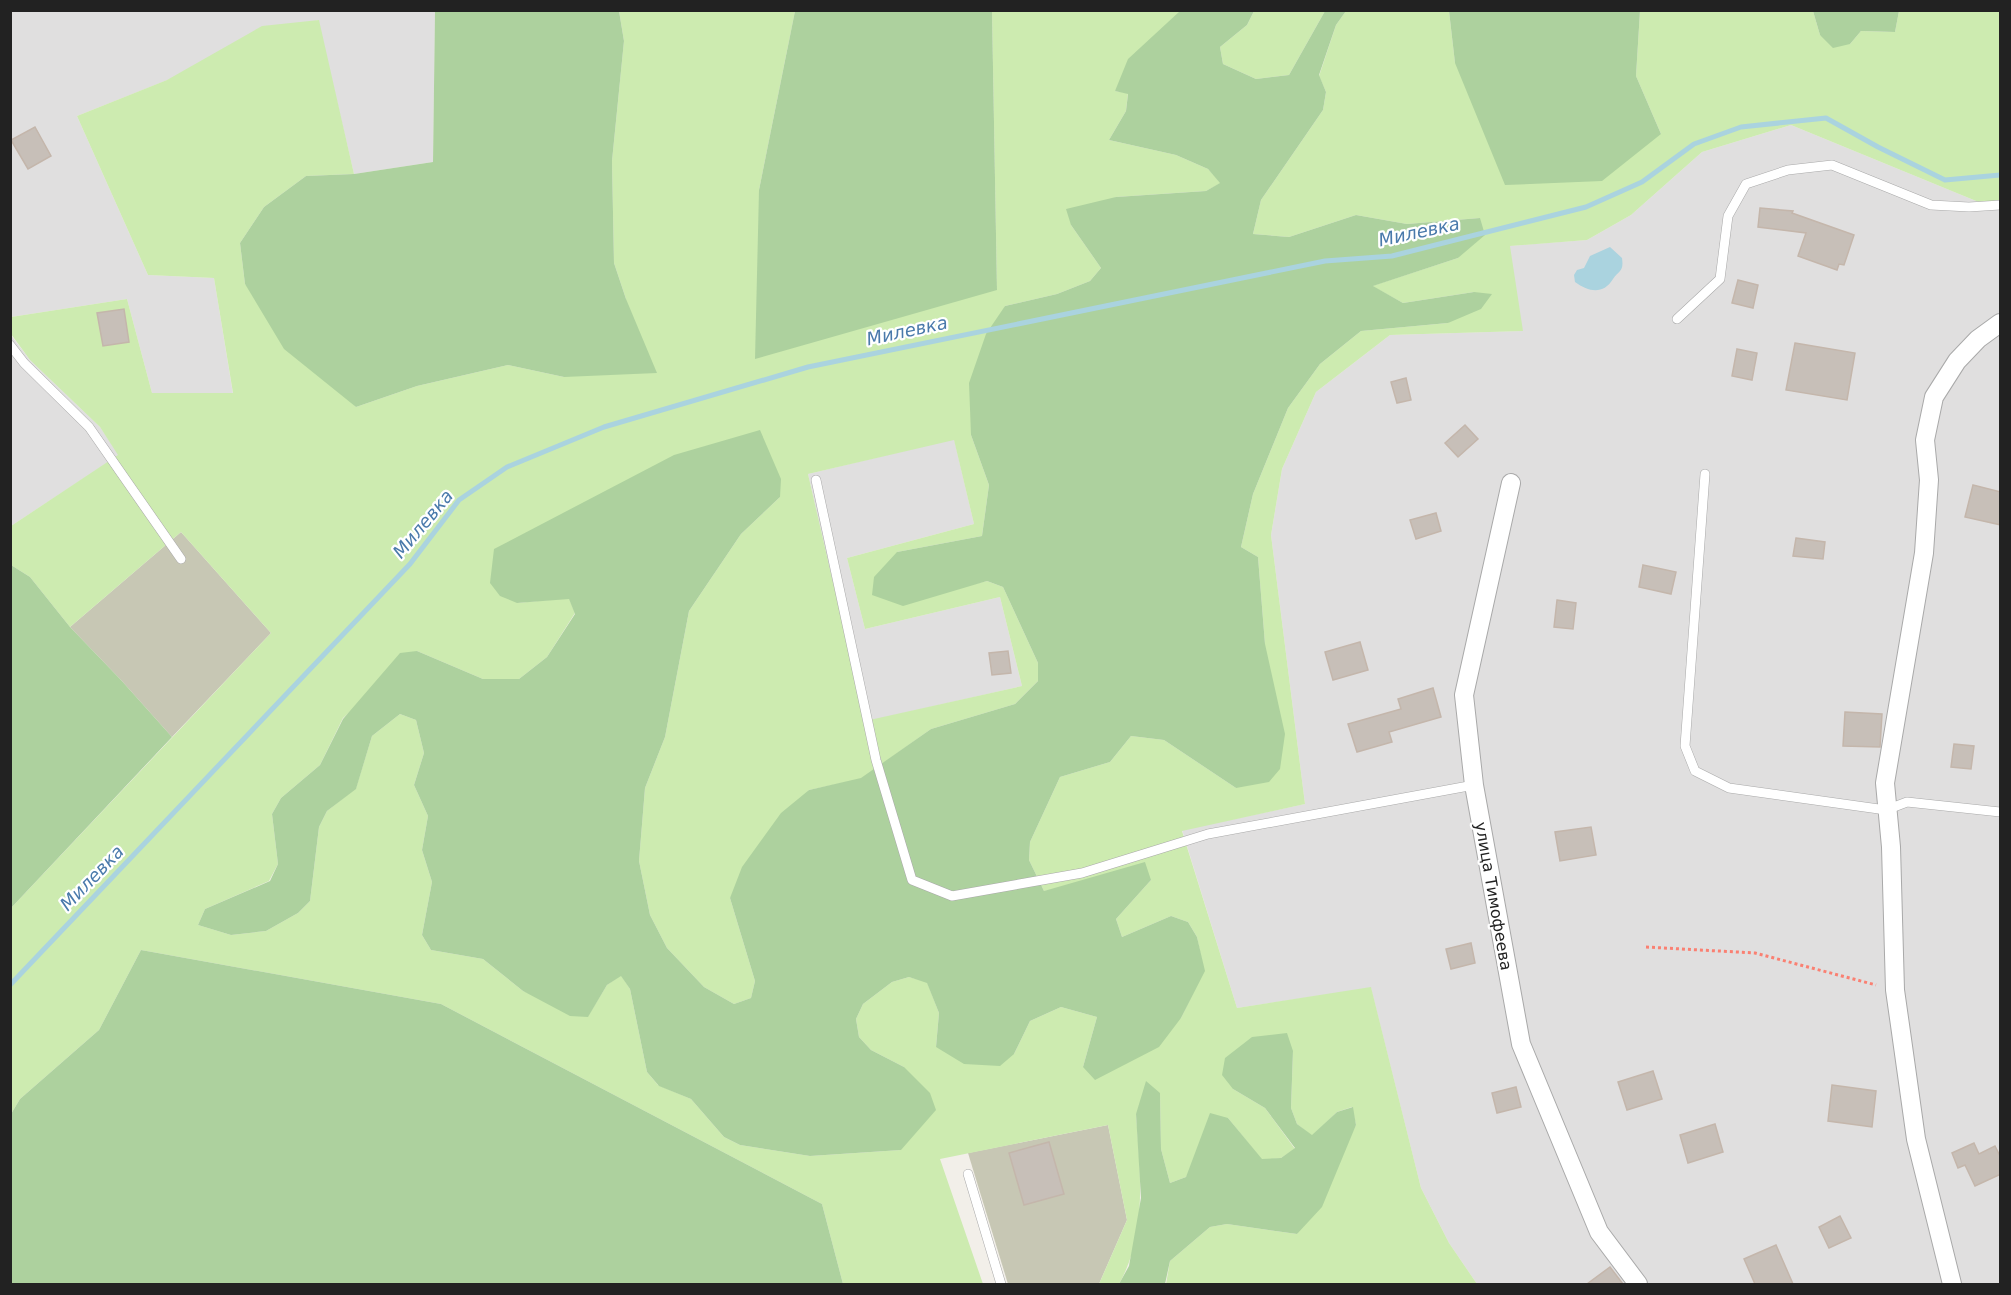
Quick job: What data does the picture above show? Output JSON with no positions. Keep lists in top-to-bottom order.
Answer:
{
  "streets": {
    "street": ["улица Тимофеева"]
  },
  "water": ["Милевка"]
}
